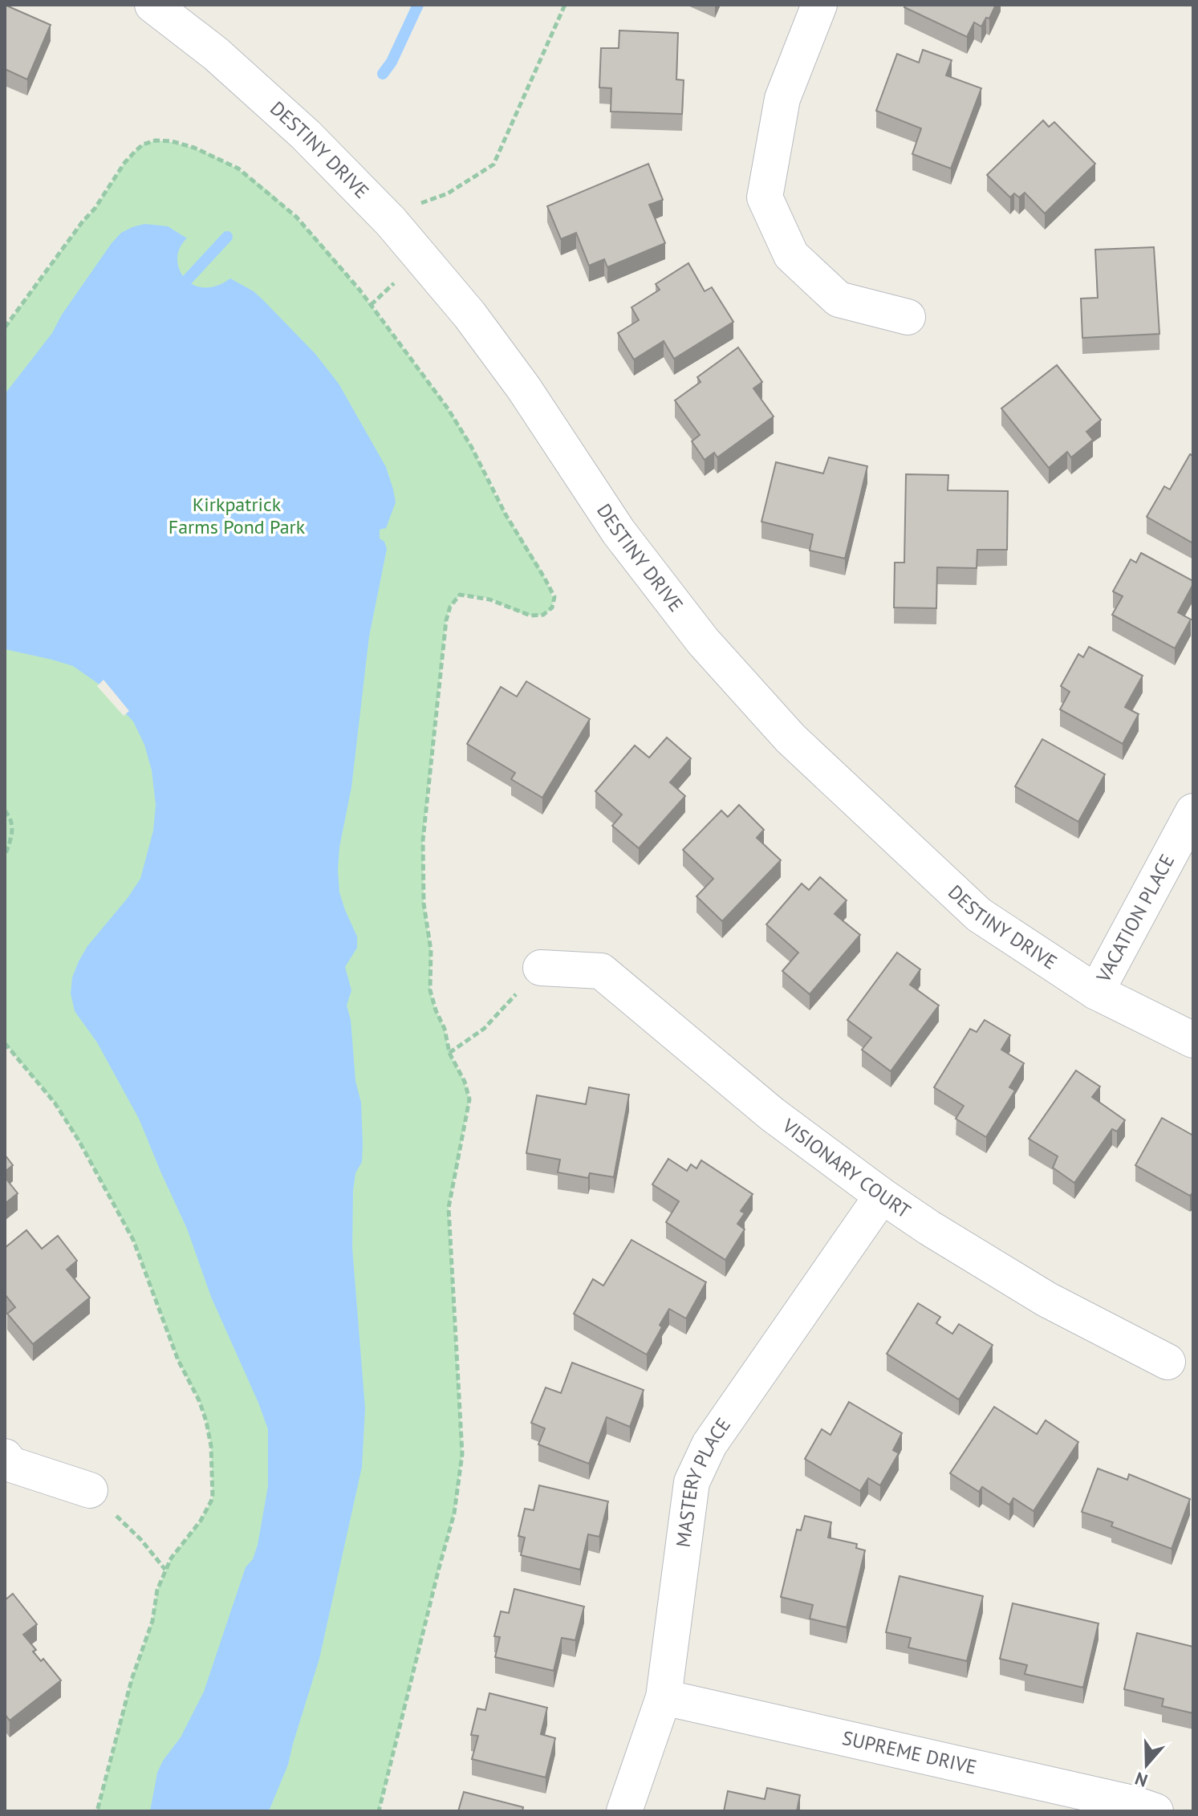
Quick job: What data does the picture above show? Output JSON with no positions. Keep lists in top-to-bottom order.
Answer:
{
  "streets": {
    "street": [
      "DESTINY DRIVE",
      "VACATION PLACE",
      "VISIONARY COURT",
      "MASTERY PLACE",
      "SUPREME DRIVE"
    ]
  },
  "crossings": [
    ["DESTINY DRIVE", "VACATION PLACE"],
    ["VISIONARY COURT", "MASTERY PLACE"],
    ["MASTERY PLACE", "SUPREME DRIVE"]
  ],
  "parks": ["Kirkpatrick Farms Pond Park"],
  "north": "bottom"
}
